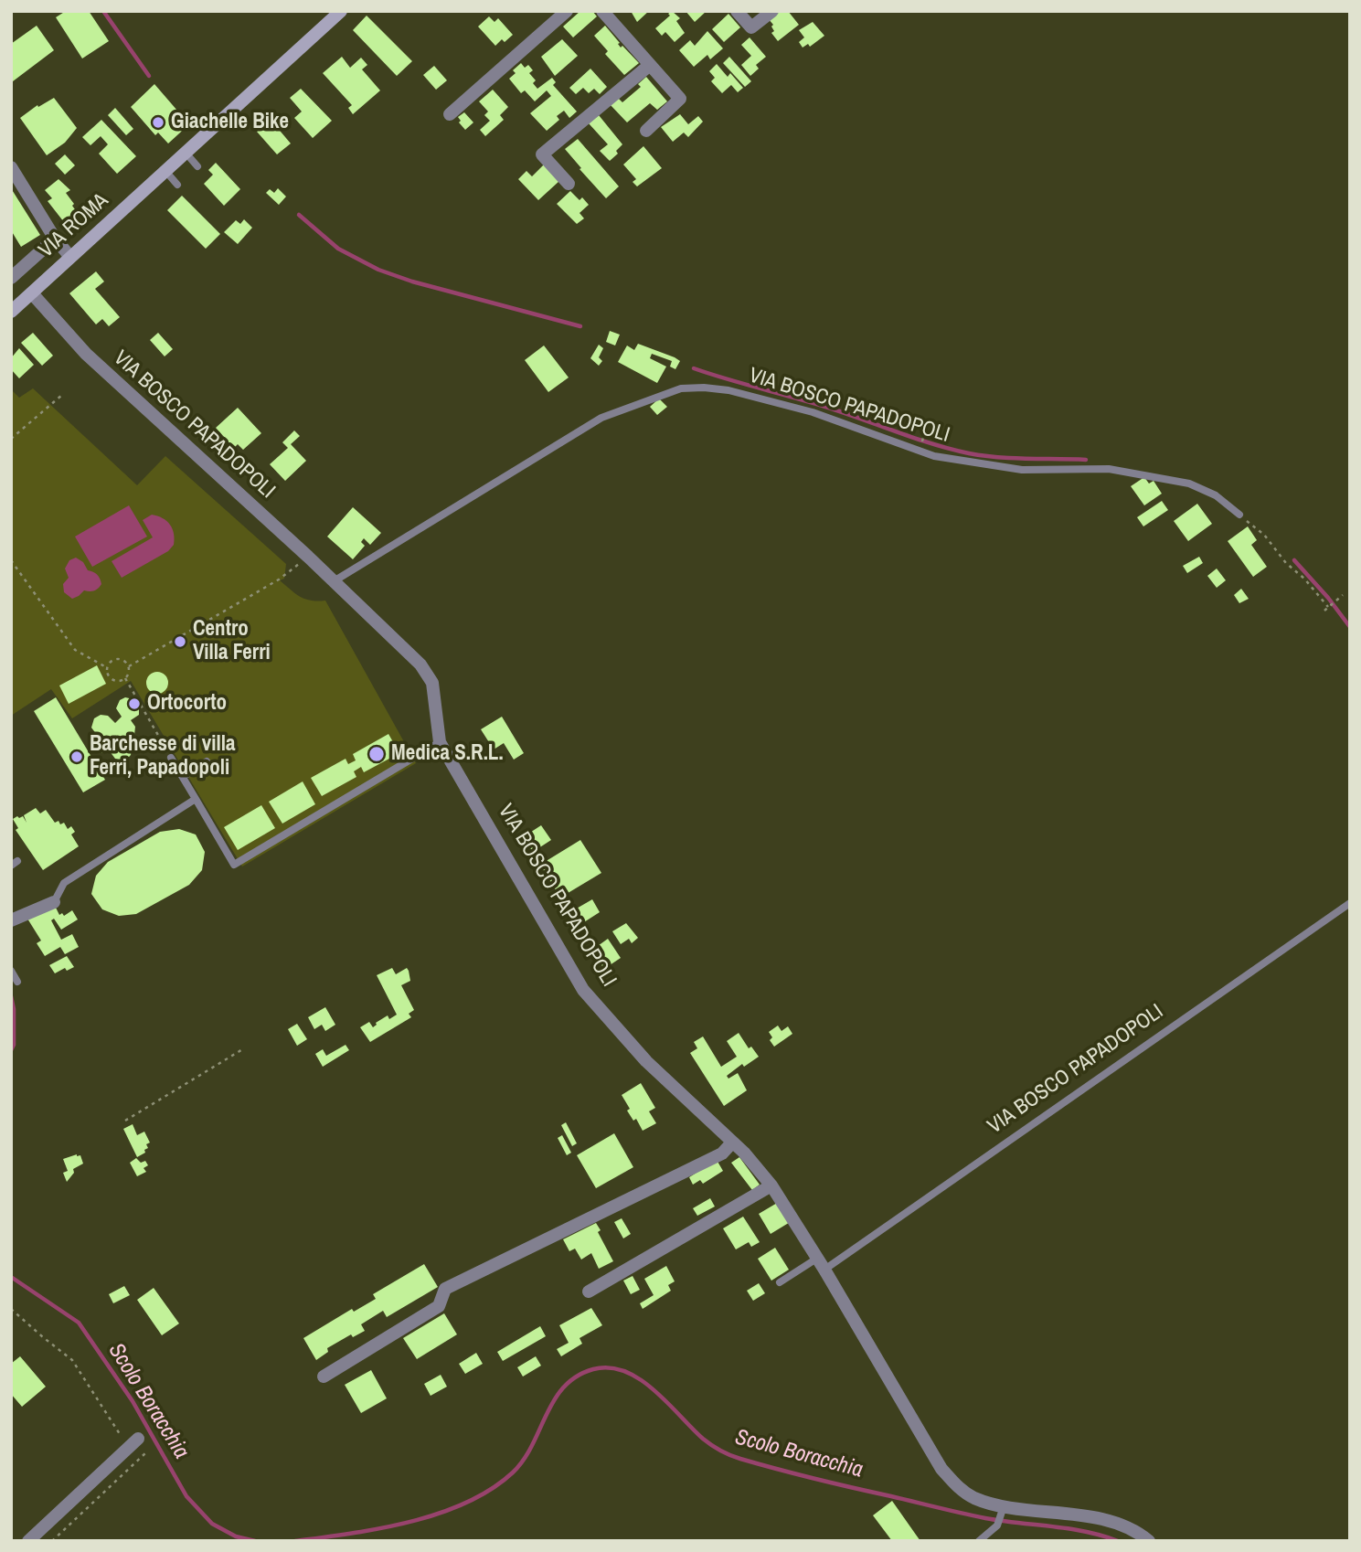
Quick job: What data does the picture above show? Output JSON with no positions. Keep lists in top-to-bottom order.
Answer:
{
  "streets": {
    "main road": ["VIA ROMA"],
    "street": ["VIA BOSCO PAPADOPOLI"]
  },
  "crossings": [
    ["VIA ROMA", "VIA BOSCO PAPADOPOLI"]
  ],
  "water": ["Scolo Boracchia"],
  "places": [
    "Giachelle Bike",
    "Centro Villa Ferri",
    "Ortocorto",
    "Medica S.R.L.",
    "Barchesse di villa Ferri, Papadopoli"
  ]
}
